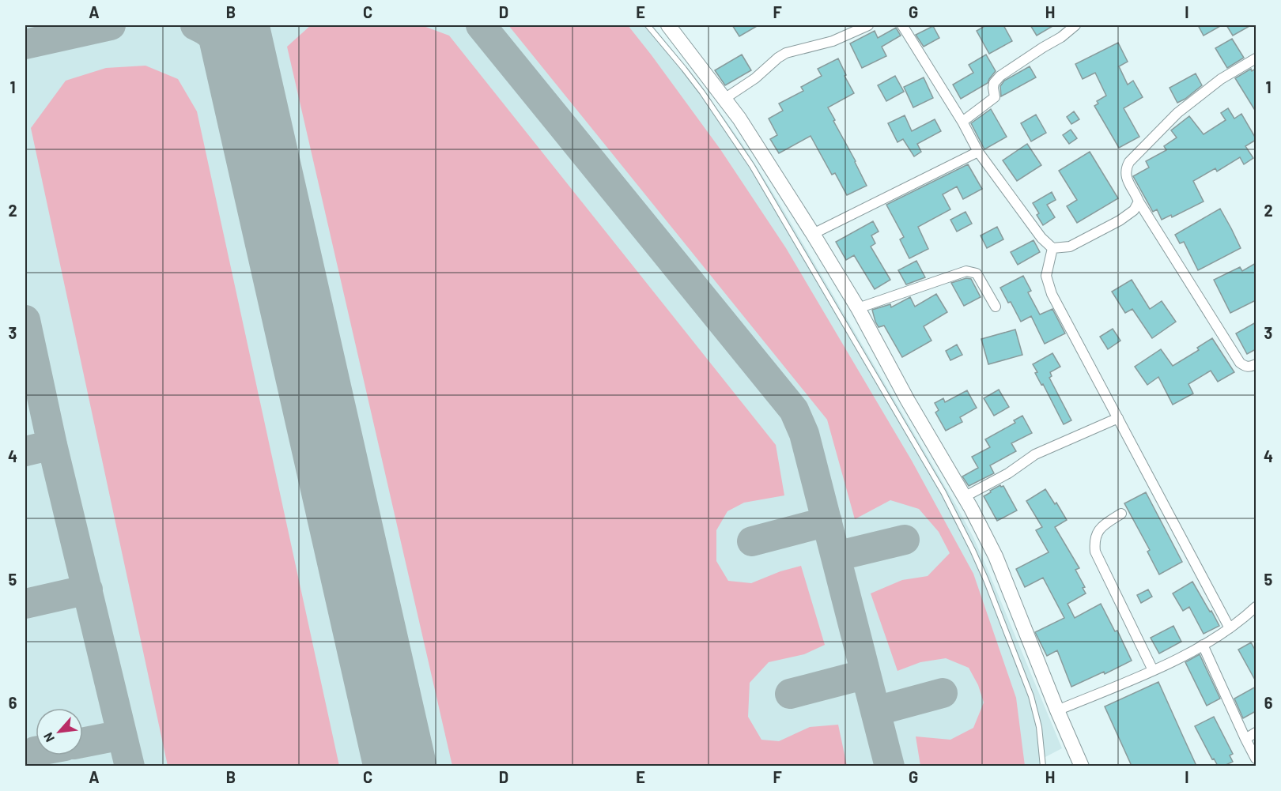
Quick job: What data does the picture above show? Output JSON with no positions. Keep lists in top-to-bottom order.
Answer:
{
  "north": "bottom left",
  "grid": {
    "columns": [
      "A",
      "B",
      "C",
      "D",
      "E",
      "F",
      "G",
      "H",
      "I"
    ],
    "rows": [
      "1",
      "2",
      "3",
      "4",
      "5",
      "6"
    ]
  }
}
